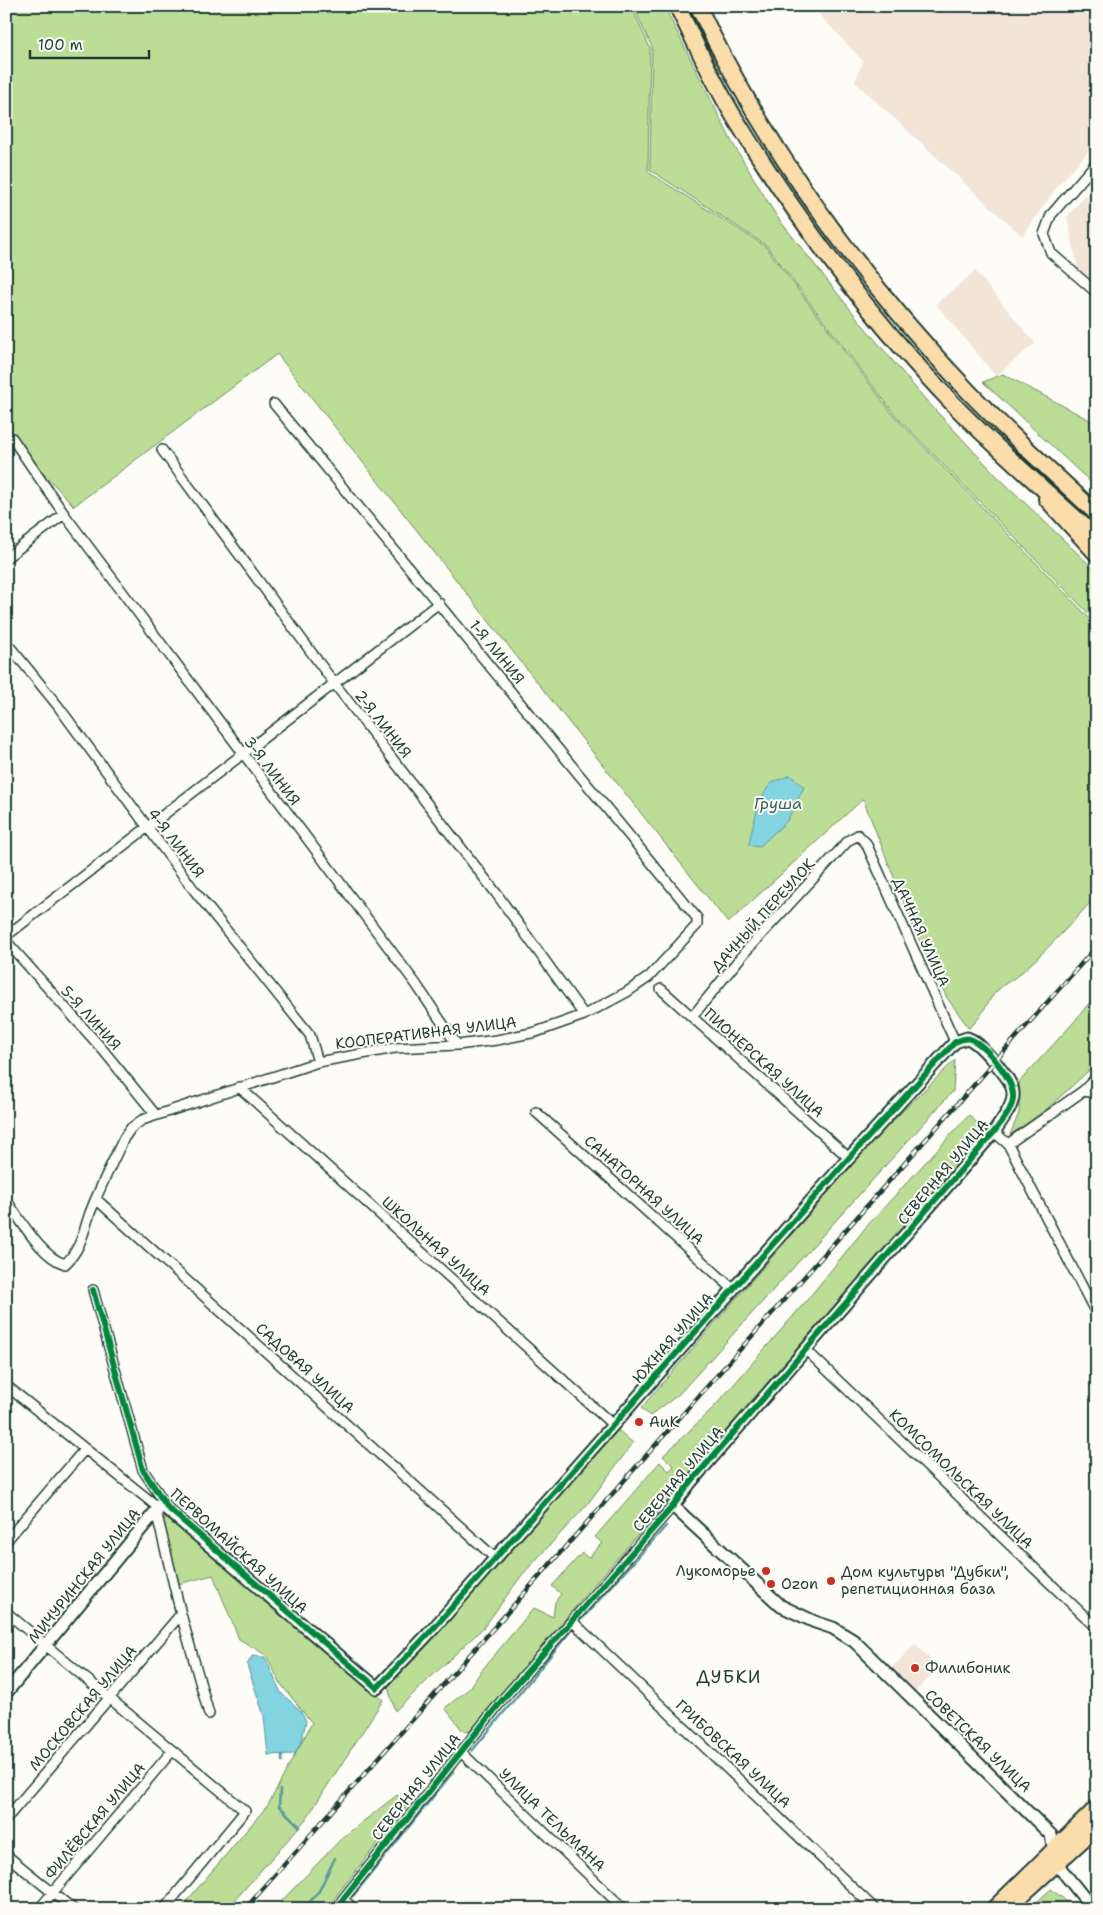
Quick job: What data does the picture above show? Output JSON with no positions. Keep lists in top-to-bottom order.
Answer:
{
  "streets": {
    "street": [
      "1-Я ЛИНИЯ",
      "2-Я ЛИНИЯ",
      "3-Я ЛИНИЯ",
      "4-Я ЛИНИЯ",
      "ДАЧНЫЙ ПЕРЕУЛОК",
      "ДАЧНАЯ УЛИЦА",
      "5-Я ЛИНИЯ",
      "КООПЕРАТИВНАЯ УЛИЦА",
      "ПИОНЕРСКАЯ УЛИЦА",
      "СЕВЕРНАЯ УЛИЦА",
      "САНАТОРНАЯ УЛИЦА",
      "ШКОЛЬНАЯ УЛИЦА",
      "ЮЖНАЯ УЛИЦА",
      "САДОВАЯ УЛИЦА",
      "КОМСОМОЛЬСКАЯ УЛИЦА",
      "ПЕРВОМАЙСКАЯ УЛИЦА",
      "МИЧУРИНСКАЯ УЛИЦА",
      "МОСКОВСКАЯ УЛИЦА",
      "СОВЕТСКАЯ УЛИЦА",
      "ГРИБОВСКАЯ УЛИЦА",
      "УЛИЦА ТЕЛЬМАНА",
      "ФИЛЁВСКАЯ УЛИЦА"
    ]
  },
  "crossings": [
    ["1-Я ЛИНИЯ", "КООПЕРАТИВНАЯ УЛИЦА"],
    ["2-Я ЛИНИЯ", "КООПЕРАТИВНАЯ УЛИЦА"],
    ["3-Я ЛИНИЯ", "КООПЕРАТИВНАЯ УЛИЦА"],
    ["4-Я ЛИНИЯ", "КООПЕРАТИВНАЯ УЛИЦА"],
    ["ДАЧНЫЙ ПЕРЕУЛОК", "ДАЧНАЯ УЛИЦА"],
    ["ДАЧНЫЙ ПЕРЕУЛОК", "ПИОНЕРСКАЯ УЛИЦА"],
    ["ДАЧНАЯ УЛИЦА", "СЕВЕРНАЯ УЛИЦА"],
    ["ДАЧНАЯ УЛИЦА", "ЮЖНАЯ УЛИЦА"],
    ["5-Я ЛИНИЯ", "КООПЕРАТИВНАЯ УЛИЦА"],
    ["КООПЕРАТИВНАЯ УЛИЦА", "ШКОЛЬНАЯ УЛИЦА"],
    ["КООПЕРАТИВНАЯ УЛИЦА", "САДОВАЯ УЛИЦА"],
    ["ПИОНЕРСКАЯ УЛИЦА", "ЮЖНАЯ УЛИЦА"],
    ["СЕВЕРНАЯ УЛИЦА", "ЮЖНАЯ УЛИЦА"],
    ["СЕВЕРНАЯ УЛИЦА", "КОМСОМОЛЬСКАЯ УЛИЦА"],
    ["СЕВЕРНАЯ УЛИЦА", "СОВЕТСКАЯ УЛИЦА"],
    ["СЕВЕРНАЯ УЛИЦА", "ГРИБОВСКАЯ УЛИЦА"],
    ["СЕВЕРНАЯ УЛИЦА", "УЛИЦА ТЕЛЬМАНА"],
    ["САНАТОРНАЯ УЛИЦА", "ЮЖНАЯ УЛИЦА"],
    ["ШКОЛЬНАЯ УЛИЦА", "ЮЖНАЯ УЛИЦА"],
    ["ЮЖНАЯ УЛИЦА", "САДОВАЯ УЛИЦА"],
    ["ЮЖНАЯ УЛИЦА", "ПЕРВОМАЙСКАЯ УЛИЦА"],
    ["ПЕРВОМАЙСКАЯ УЛИЦА", "МИЧУРИНСКАЯ УЛИЦА"]
  ],
  "districts": ["ДУБКИ"],
  "water": ["Груша"],
  "places": [
    "АиК",
    "Лукоморье",
    "Дом культуры \"Дубки\", репетиционная база",
    "Ozon",
    "Филибоник"
  ],
  "scale_bar": "100 m"
}
